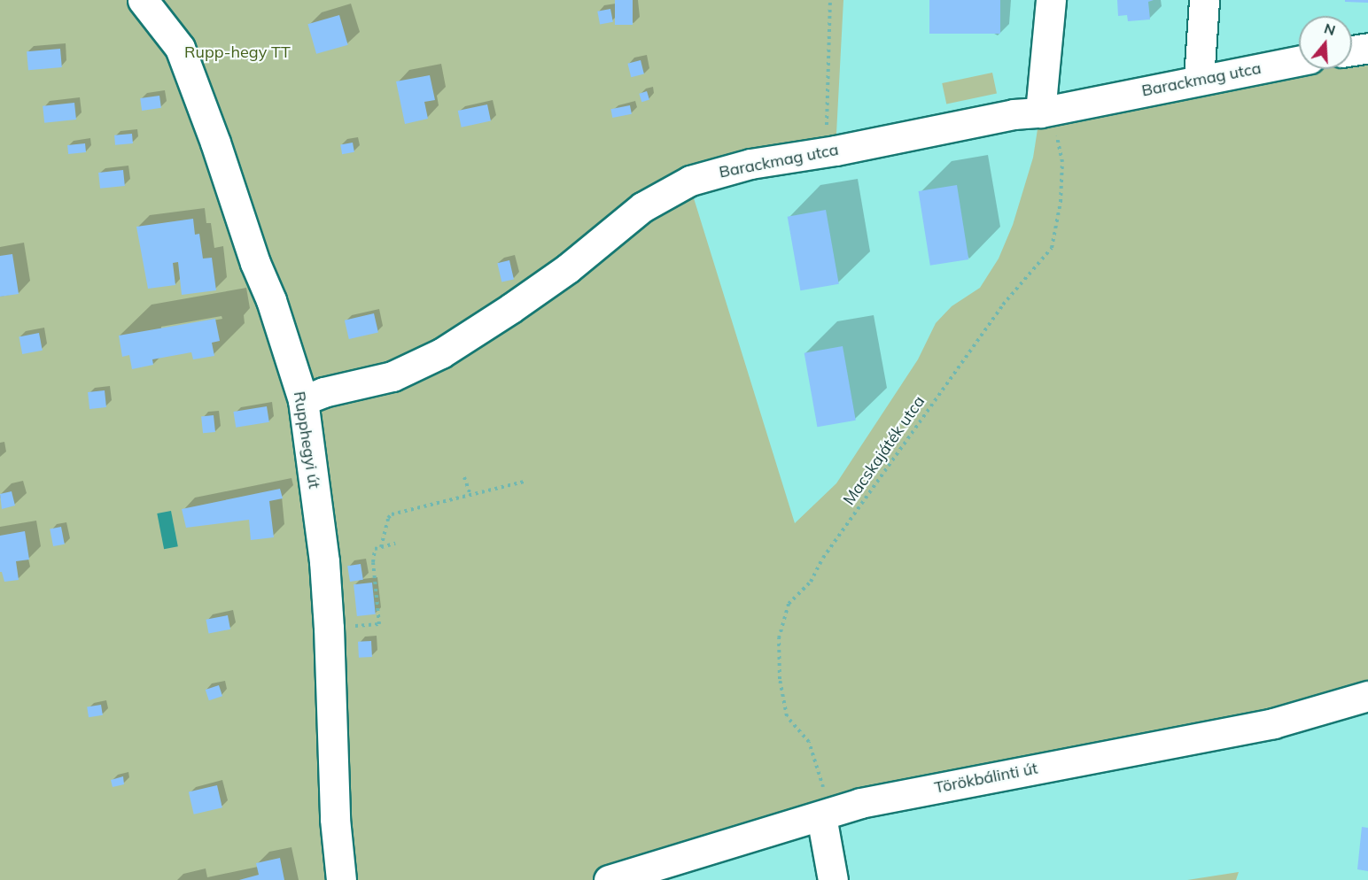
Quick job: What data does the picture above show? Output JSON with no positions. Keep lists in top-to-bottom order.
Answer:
{
  "streets": {
    "street": ["Barackmag utca", "Rupphegyi út", "Törökbálinti út"],
    "path": ["Macskajáték utca"]
  },
  "crossings": [
    ["Barackmag utca", "Rupphegyi út"],
    ["Barackmag utca", "Macskajáték utca"],
    ["Macskajáték utca", "Törökbálinti út"]
  ],
  "parks": ["Rupp-hegy TT"],
  "north": "top"
}
